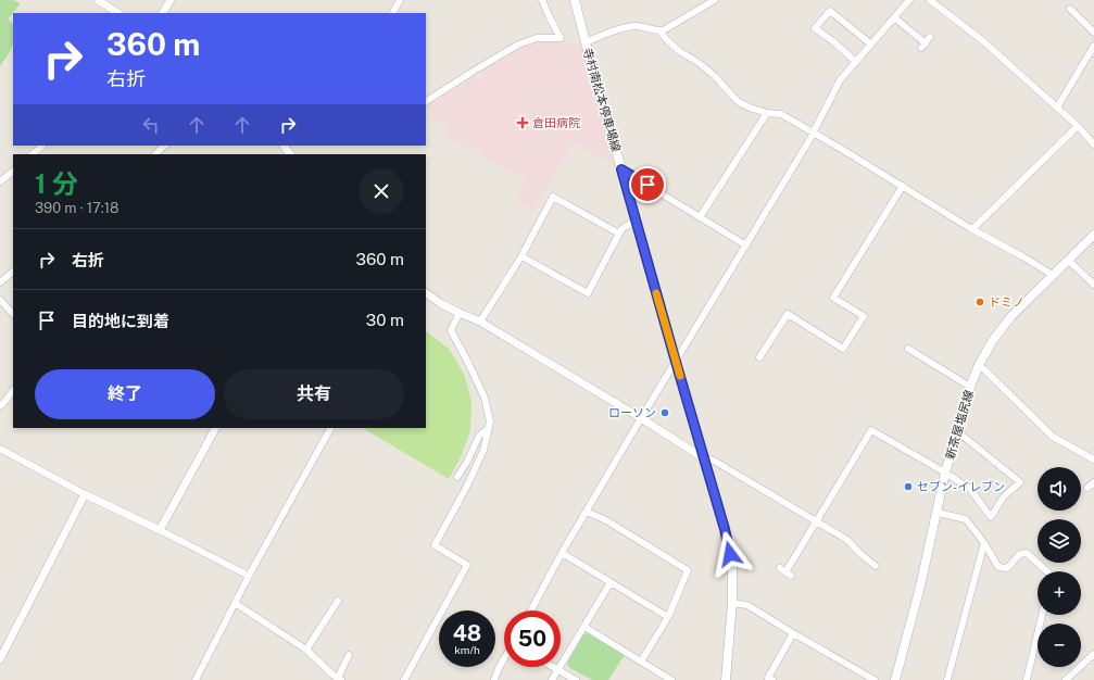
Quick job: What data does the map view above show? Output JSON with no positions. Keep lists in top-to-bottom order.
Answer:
{
  "streets": {
    "main road": ["寺村南松本停車場線", "新茶屋塩尻線"]
  },
  "places": {
    "health": ["倉田病院"],
    "other": ["ドミノ", "ローソン", "セブン-イレブン"]
  },
  "page": {
    "turn": ["360 m", "右折"],
    "heading": ["1 分", "390 m · 17:18"],
    "list": [
      {
        "name": "右折",
        "value": "360 m"
      },
      {
        "name": "目的地に到着",
        "value": "30 m"
      }
    ],
    "buttons": ["終了", "共有"],
    "map_buttons": ["+", "−"],
    "speed": "48 km/h",
    "limit": "50"
  }
}
